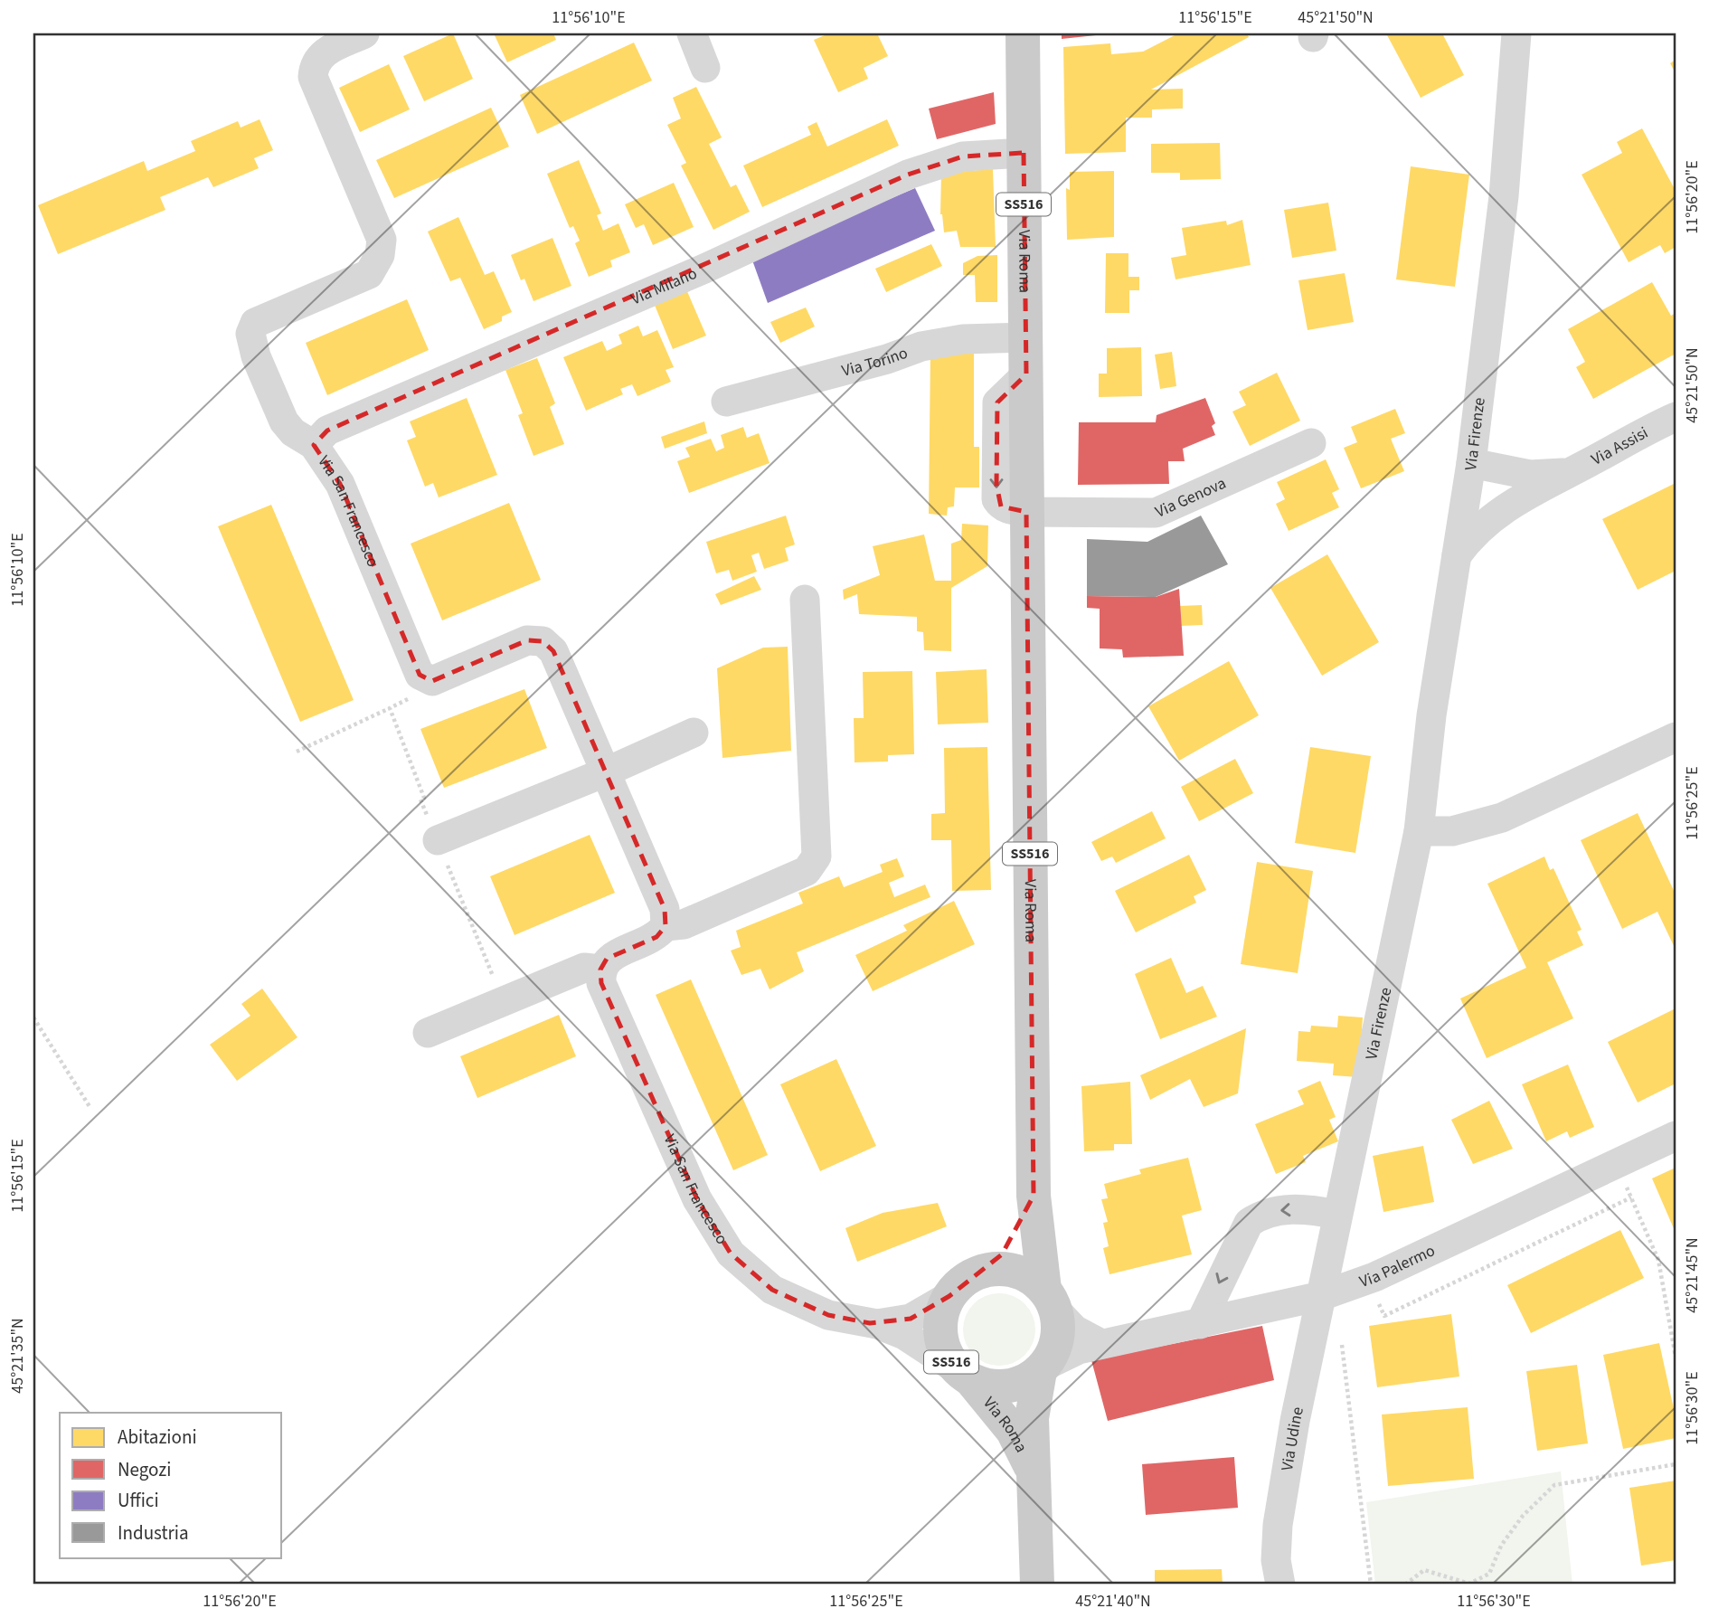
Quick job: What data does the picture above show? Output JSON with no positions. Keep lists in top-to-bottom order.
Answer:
{
  "streets": {
    "main road": ["SS516", "Via Roma"],
    "street": [
      "Via Milano",
      "Via Torino",
      "Via Firenze",
      "Via Assisi",
      "Via Genova",
      "Via San Francesco",
      "Via Palermo",
      "Via Udine"
    ]
  },
  "crossings": [
    ["SS516", "Via Roma"],
    ["SS516", "Via San Francesco"],
    ["SS516", "Via Palermo"],
    ["Via Roma", "Via Milano"],
    ["Via Roma", "Via Torino"],
    ["Via Roma", "Via Genova"],
    ["Via Roma", "Via San Francesco"],
    ["Via Roma", "Via Palermo"],
    ["Via Milano", "Via San Francesco"],
    ["Via Firenze", "Via Assisi"],
    ["Via Firenze", "Via Palermo"],
    ["Via Firenze", "Via Udine"],
    ["Via San Francesco", "Via Palermo"],
    ["Via Palermo", "Via Udine"]
  ],
  "legend": [
    "Abitazioni",
    "Negozi",
    "Uffici",
    "Industria"
  ],
  "coordinates": [
    "11°56'10\"E",
    "11°56'15\"E",
    "45°21'50\"N",
    "11°56'20\"E",
    "11°56'25\"E",
    "45°21'45\"N",
    "45°21'35\"N",
    "11°56'30\"E",
    "45°21'40\"N"
  ]
}
